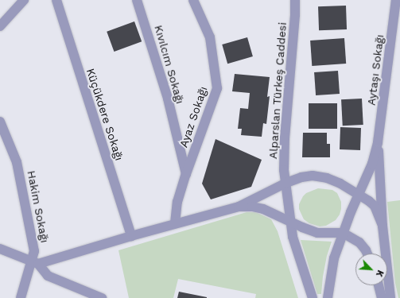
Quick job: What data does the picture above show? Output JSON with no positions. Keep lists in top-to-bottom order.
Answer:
{
  "streets": {
    "street": [
      "Kıvılcım Sokağı",
      "Aytaşı Sokağı",
      "Alparslan Türkeş Caddesi",
      "Küçükdere Sokağı",
      "Ayaz Sokağı",
      "Hakim Sokağı"
    ]
  },
  "crossings": [
    ["Kıvılcım Sokağı", "Ayaz Sokağı"]
  ],
  "north": "bottom right"
}
